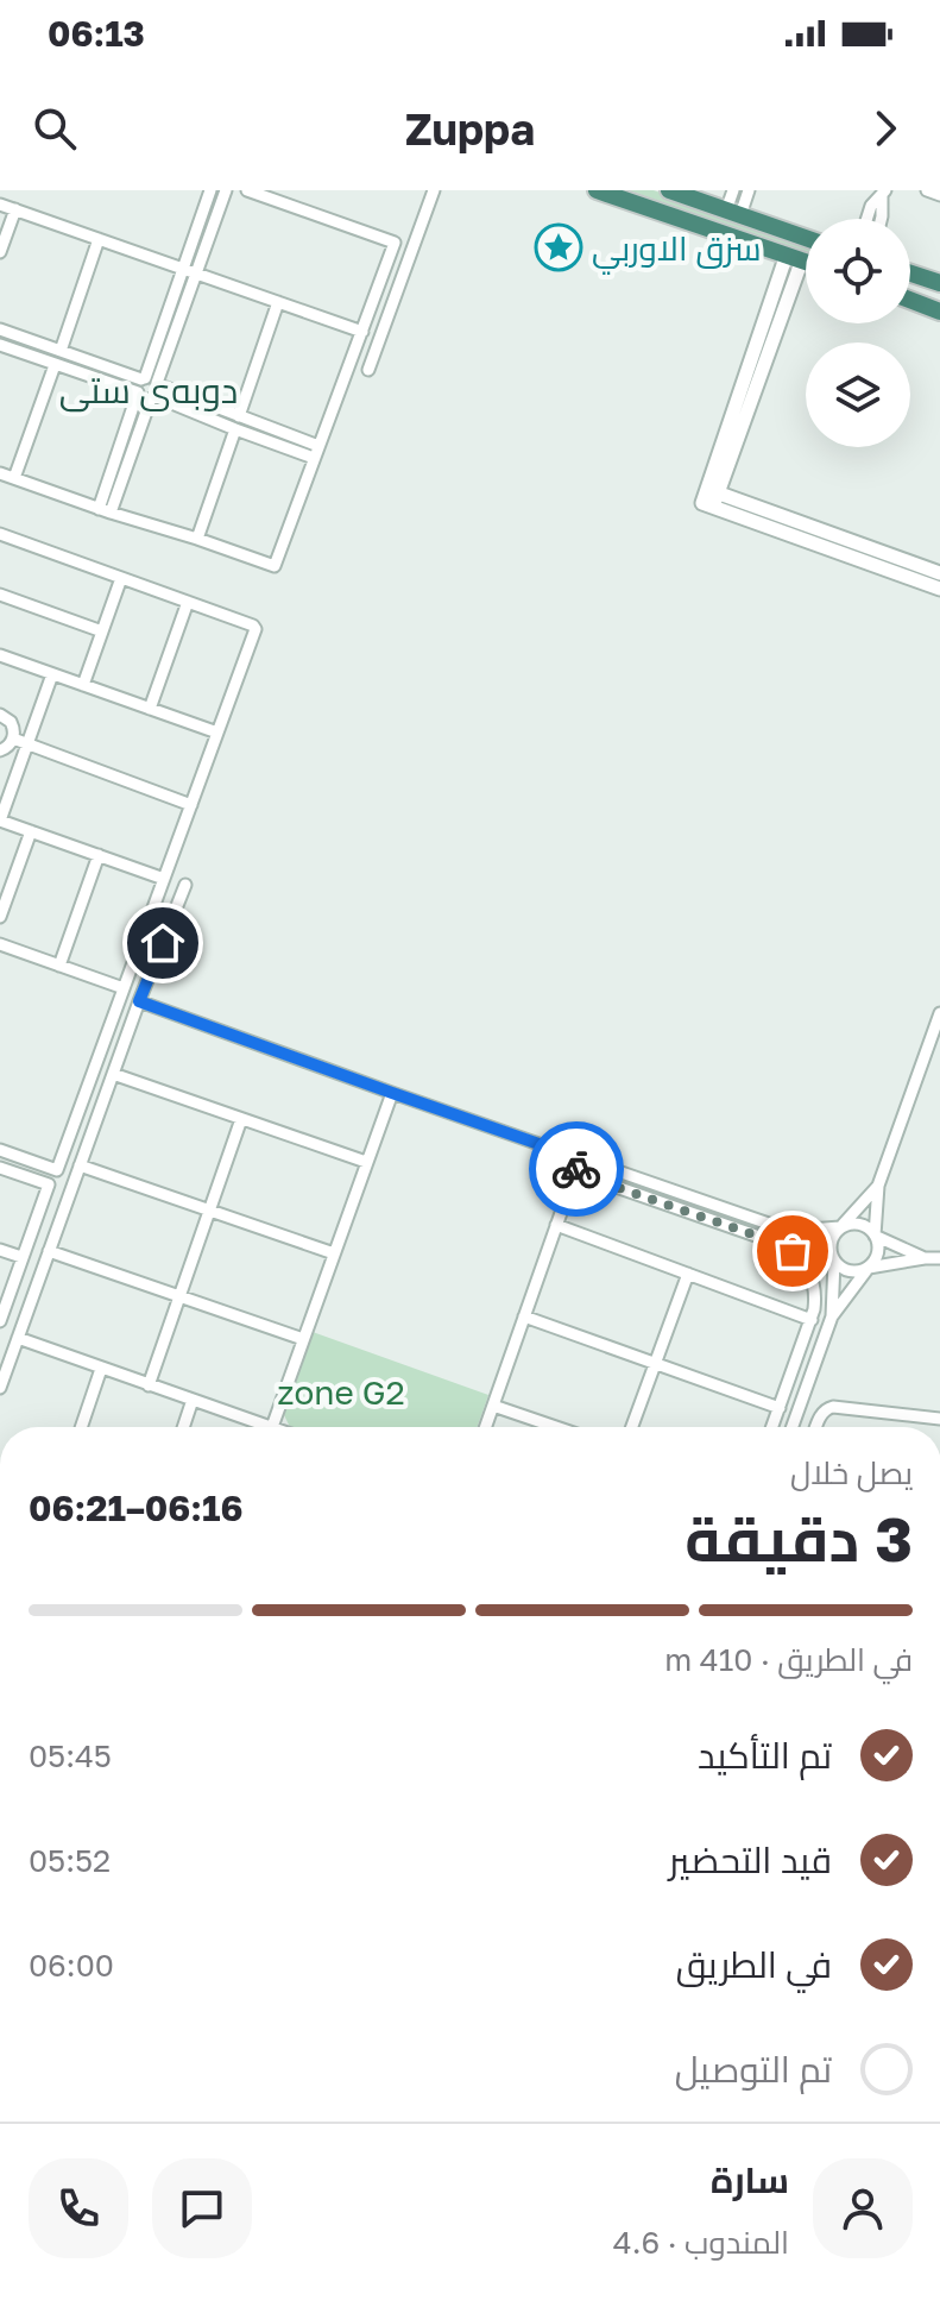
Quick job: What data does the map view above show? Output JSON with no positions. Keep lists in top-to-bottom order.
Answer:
{
  "districts": ["دوبه‌ی ستی"],
  "parks": ["zone G2"],
  "places": {
    "place": ["سزق الاوربي"]
  },
  "page": {
    "status": "06:13",
    "header": "Zuppa",
    "heading": ["3 دقيقة", "يصل خلال", "06:16–06:21"],
    "panel": ["سارة", "المندوب · 4.6"],
    "bar": "في الطريق · 410 m",
    "list": [
      ["تم التأكيد", "05:45"],
      ["قيد التحضير", "05:52"],
      ["في الطريق", "06:00"],
      "تم التوصيل"
    ]
  }
}
